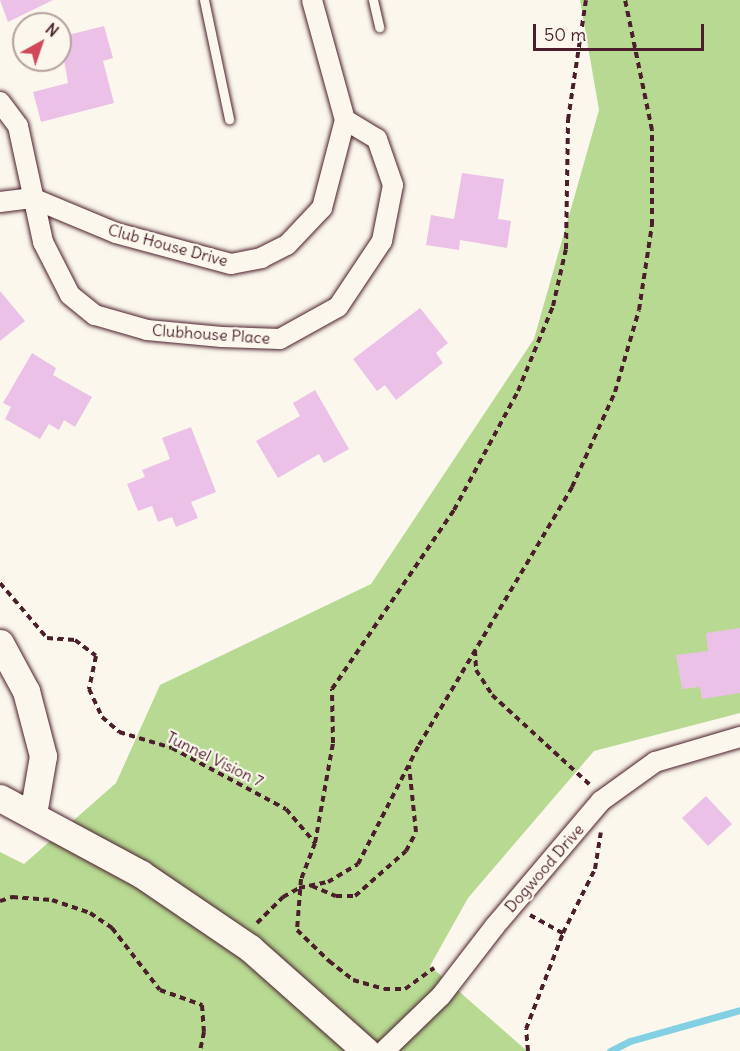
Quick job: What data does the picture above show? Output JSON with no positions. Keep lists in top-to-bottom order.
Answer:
{
  "streets": {
    "street": ["Club House Drive", "Clubhouse Place", "Dogwood Drive"],
    "path": ["Tunnel Vision 7"]
  },
  "crossings": [
    ["Club House Drive", "Clubhouse Place"]
  ],
  "scale_bar": "50 m",
  "north": "top right"
}
